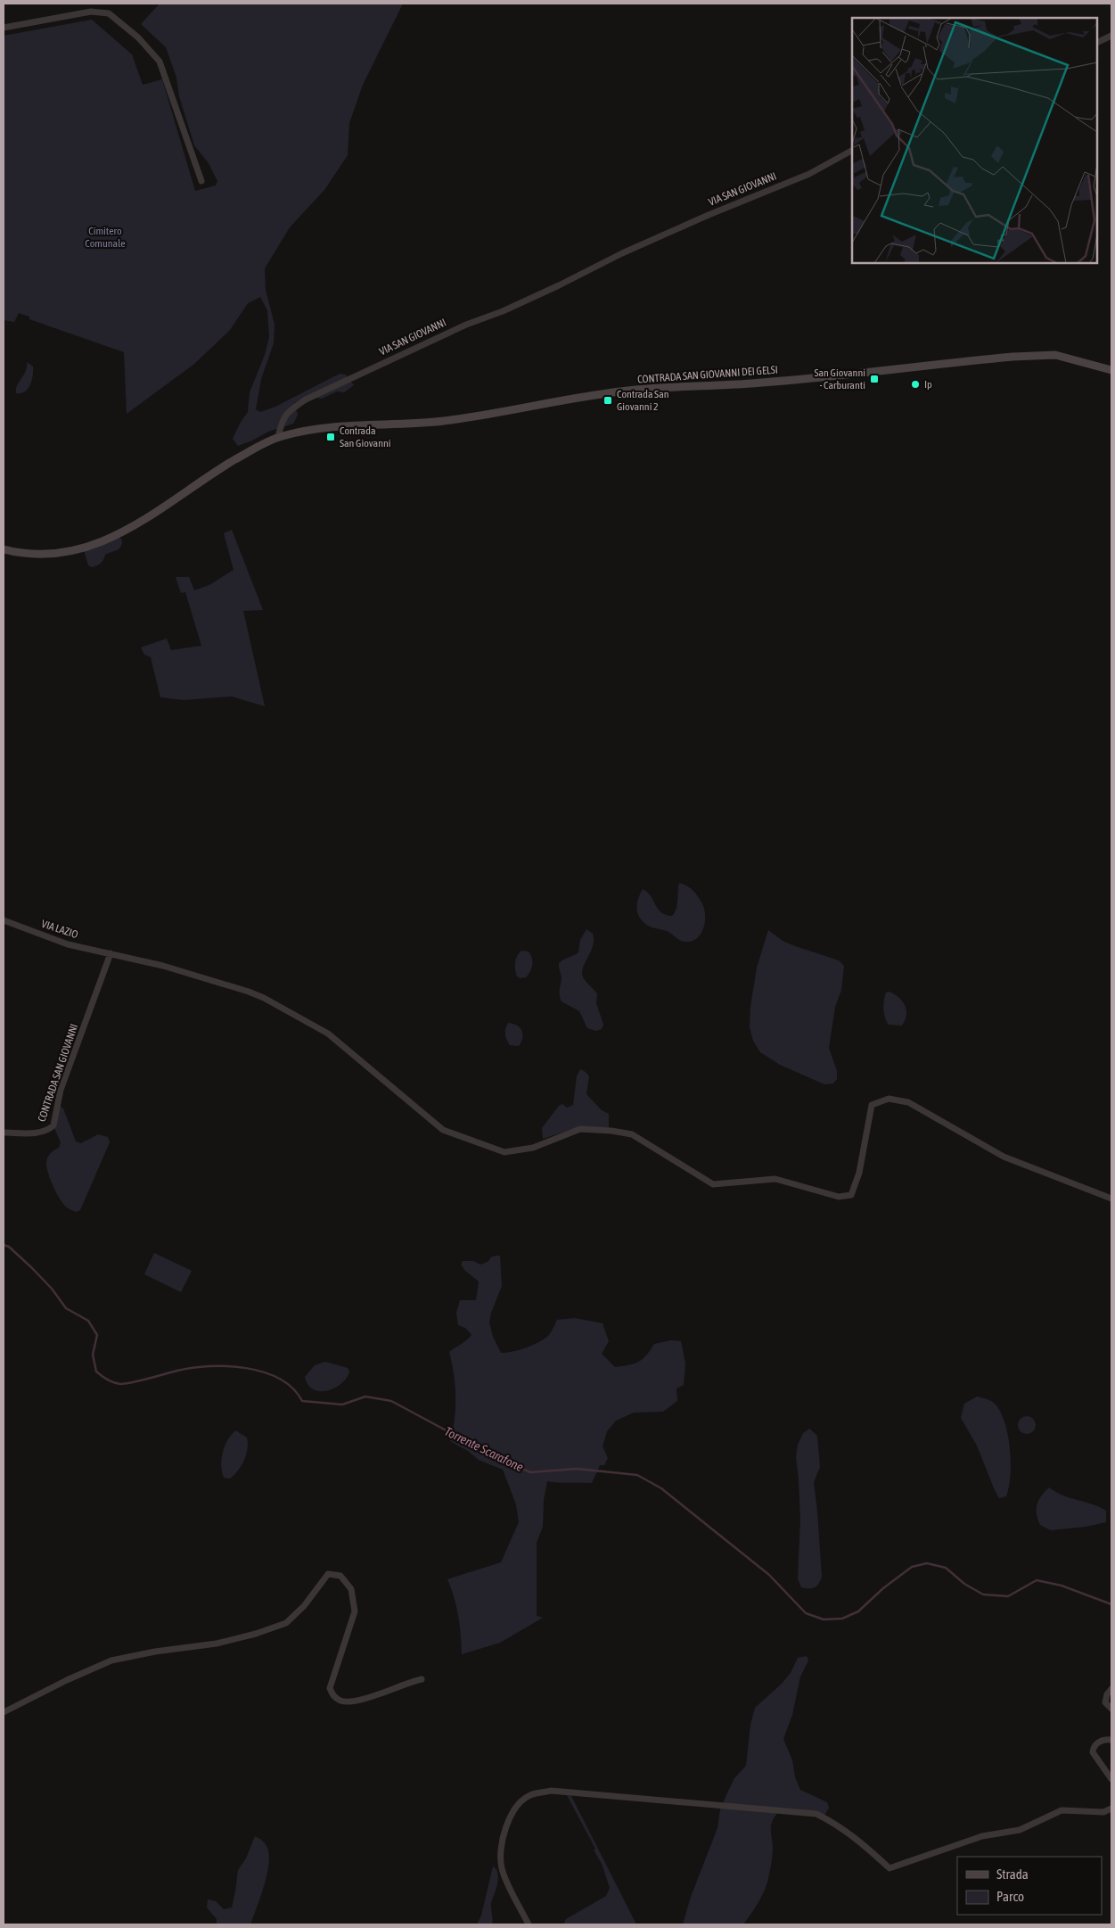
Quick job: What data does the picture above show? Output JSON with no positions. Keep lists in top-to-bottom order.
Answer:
{
  "streets": {
    "main road": ["CONTRADA SAN GIOVANNI DEI GELSI"],
    "street": ["VIA SAN GIOVANNI", "VIA LAZIO", "CONTRADA SAN GIOVANNI"]
  },
  "crossings": [
    ["VIA SAN GIOVANNI", "CONTRADA SAN GIOVANNI DEI GELSI"],
    ["VIA LAZIO", "CONTRADA SAN GIOVANNI"]
  ],
  "water": ["Torrente Scarafone"],
  "parks": ["Cimitero Comunale"],
  "places": {
    "transit": ["San Giovanni - Carburanti", "Contrada San Giovanni 2", "Contrada San Giovanni"],
    "other": ["Ip"]
  },
  "legend": ["Strada", "Parco"]
}
